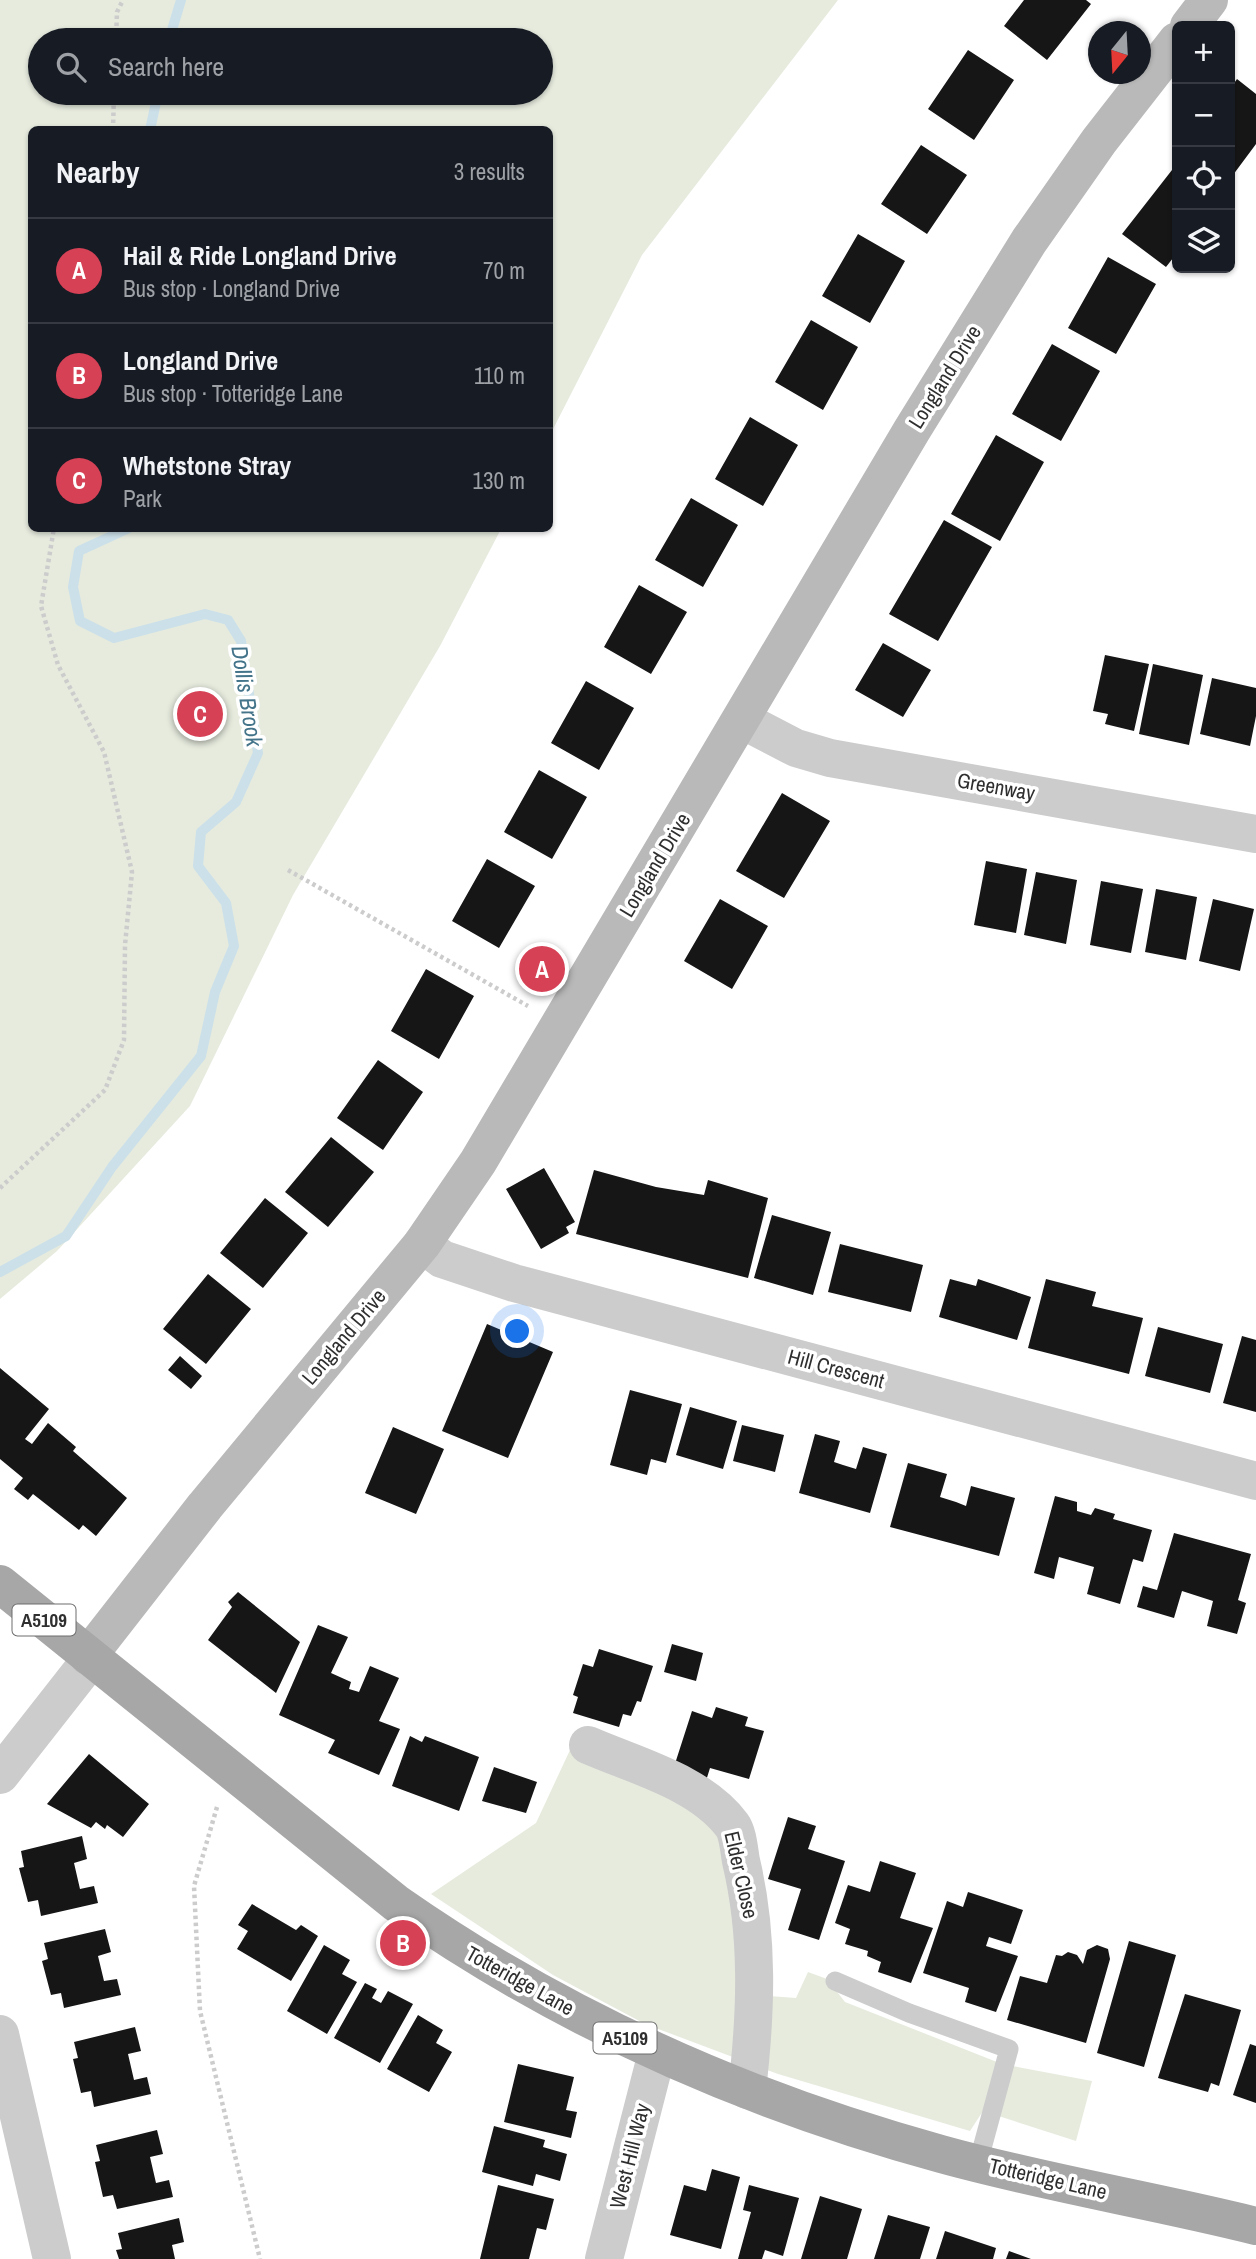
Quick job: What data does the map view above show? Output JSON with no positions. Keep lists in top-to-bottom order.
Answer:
{
  "streets": {
    "main road": ["A5109", "Totteridge Lane"],
    "street": [
      "Longland Drive",
      "Greenway",
      "Hill Crescent",
      "Elder Close",
      "West Hill Way"
    ]
  },
  "crossings": [
    ["Longland Drive", "Greenway"],
    ["Longland Drive", "Hill Crescent"],
    ["Longland Drive", "Totteridge Lane"],
    ["Elder Close", "Totteridge Lane"],
    ["Totteridge Lane", "West Hill Way"]
  ],
  "water": ["Dollis Brook"],
  "north": "bottom",
  "page": {
    "map_buttons": ["+", "−"],
    "search": "Search here",
    "heading": ["Nearby", "3 results"],
    "list": [
      {
        "mark": "A",
        "name": "Hail & Ride Longland Drive",
        "note": "Bus stop · Longland Drive",
        "value": "70 m"
      },
      {
        "mark": "B",
        "name": "Longland Drive",
        "note": "Bus stop · Totteridge Lane",
        "value": "110 m"
      },
      {
        "mark": "C",
        "name": "Whetstone Stray",
        "note": "Park",
        "value": "130 m"
      }
    ],
    "pins": ["C", "A", "B"]
  }
}
